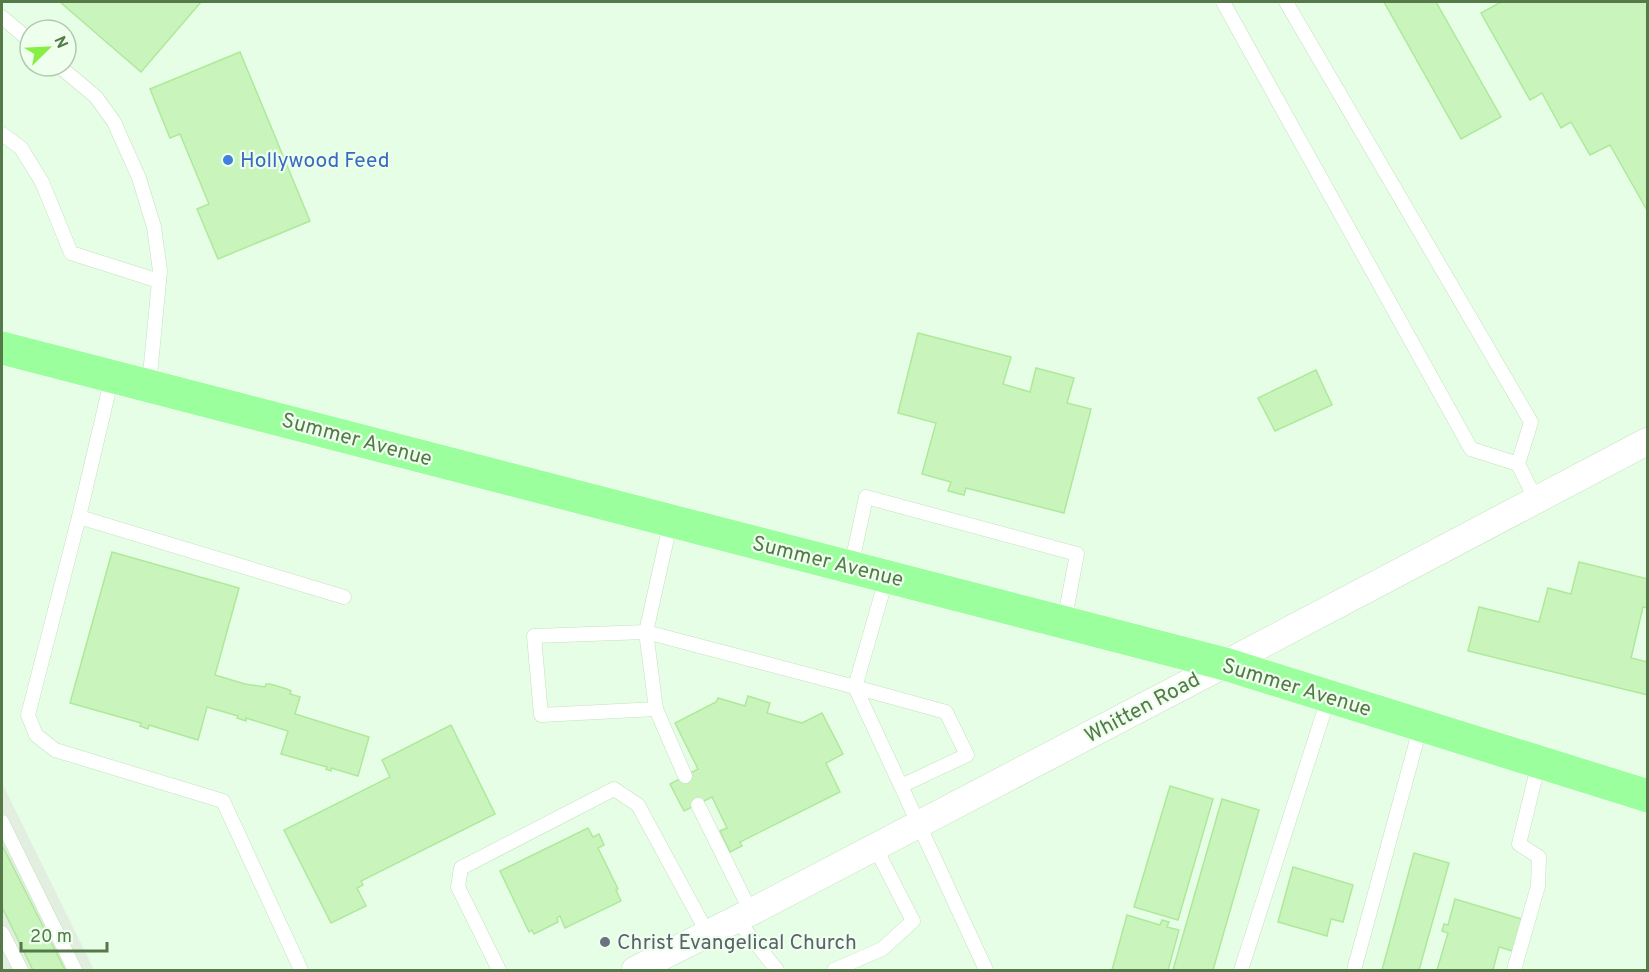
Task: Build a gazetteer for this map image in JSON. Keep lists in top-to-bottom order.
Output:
{
  "streets": {
    "main road": ["Summer Avenue"],
    "street": ["Whitten Road"]
  },
  "crossings": [
    ["Summer Avenue", "Whitten Road"]
  ],
  "places": ["Hollywood Feed", "Christ Evangelical Church"],
  "scale_bar": "20 m",
  "north": "top right"
}
